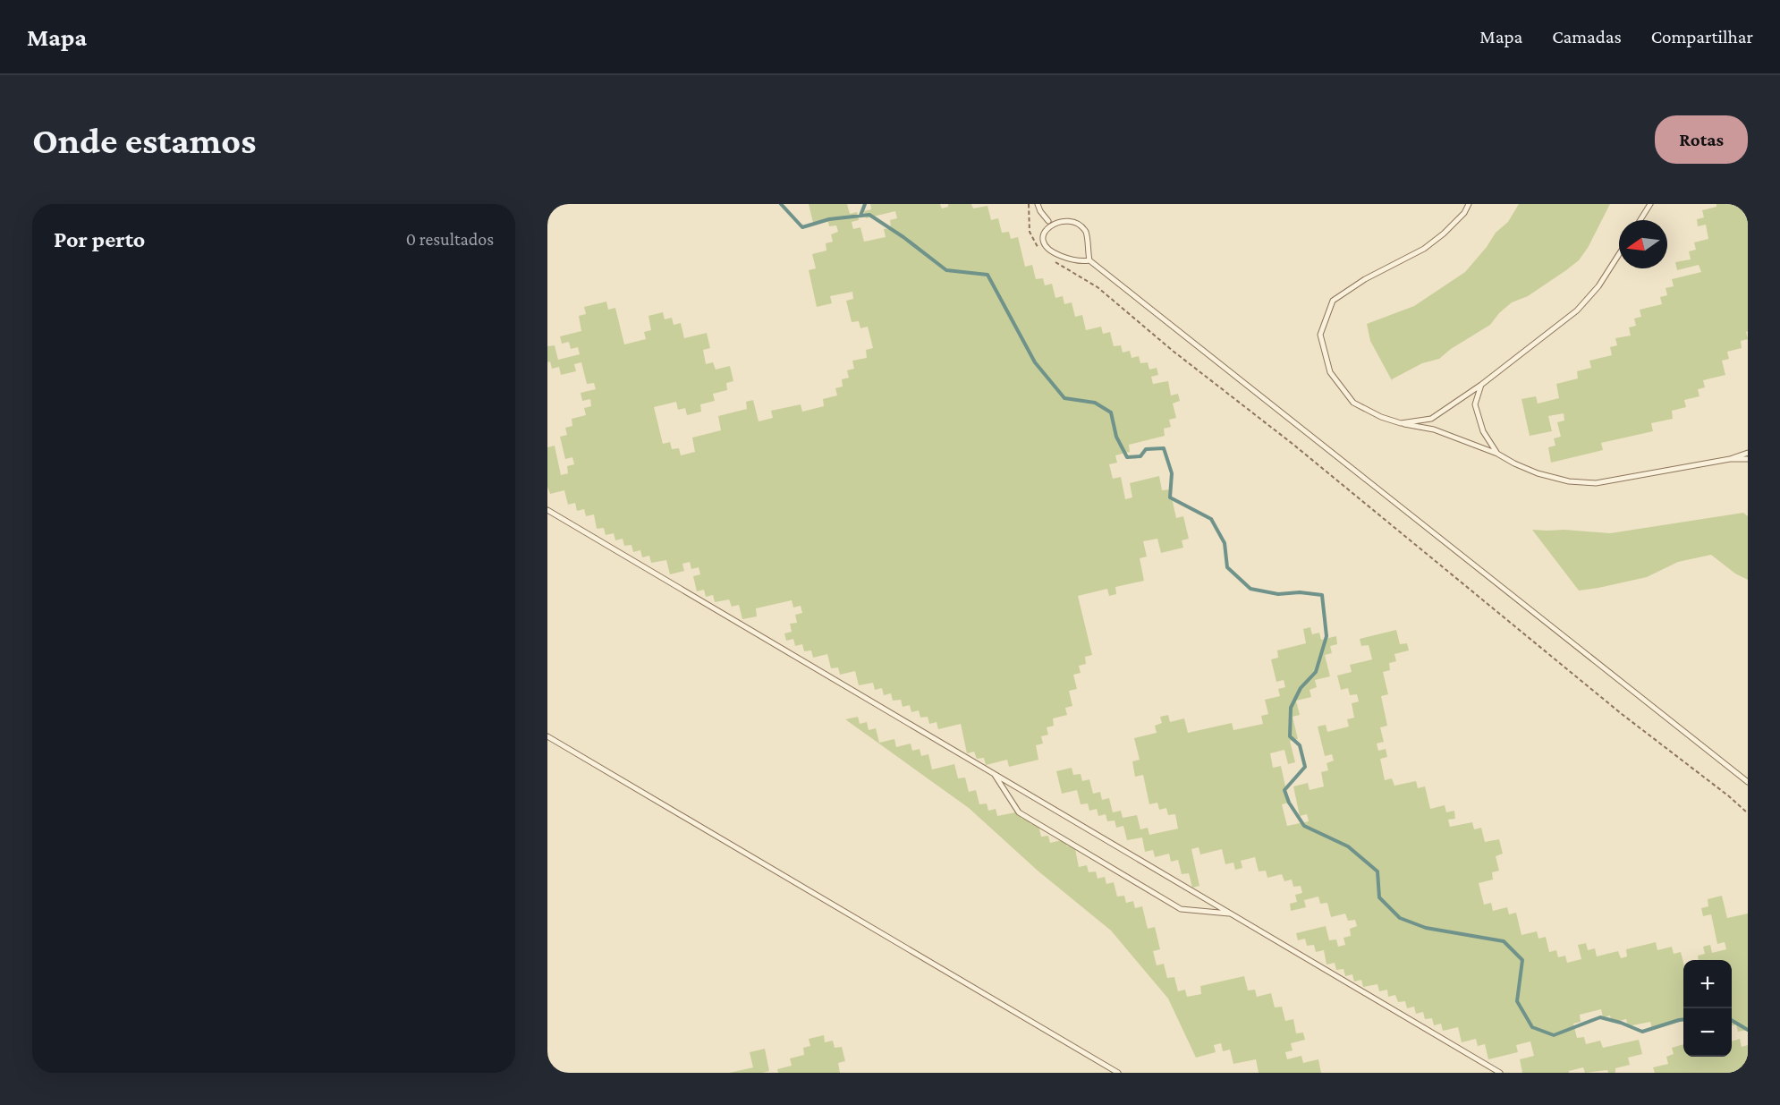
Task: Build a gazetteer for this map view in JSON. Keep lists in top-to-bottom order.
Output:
{
  "north": "left",
  "page": {
    "header": "Mapa",
    "nav": ["Mapa", "Camadas", "Compartilhar"],
    "buttons": "Rotas",
    "title": "Onde estamos",
    "heading": ["Por perto", "0 resultados"],
    "map_buttons": ["+", "−"]
  }
}
